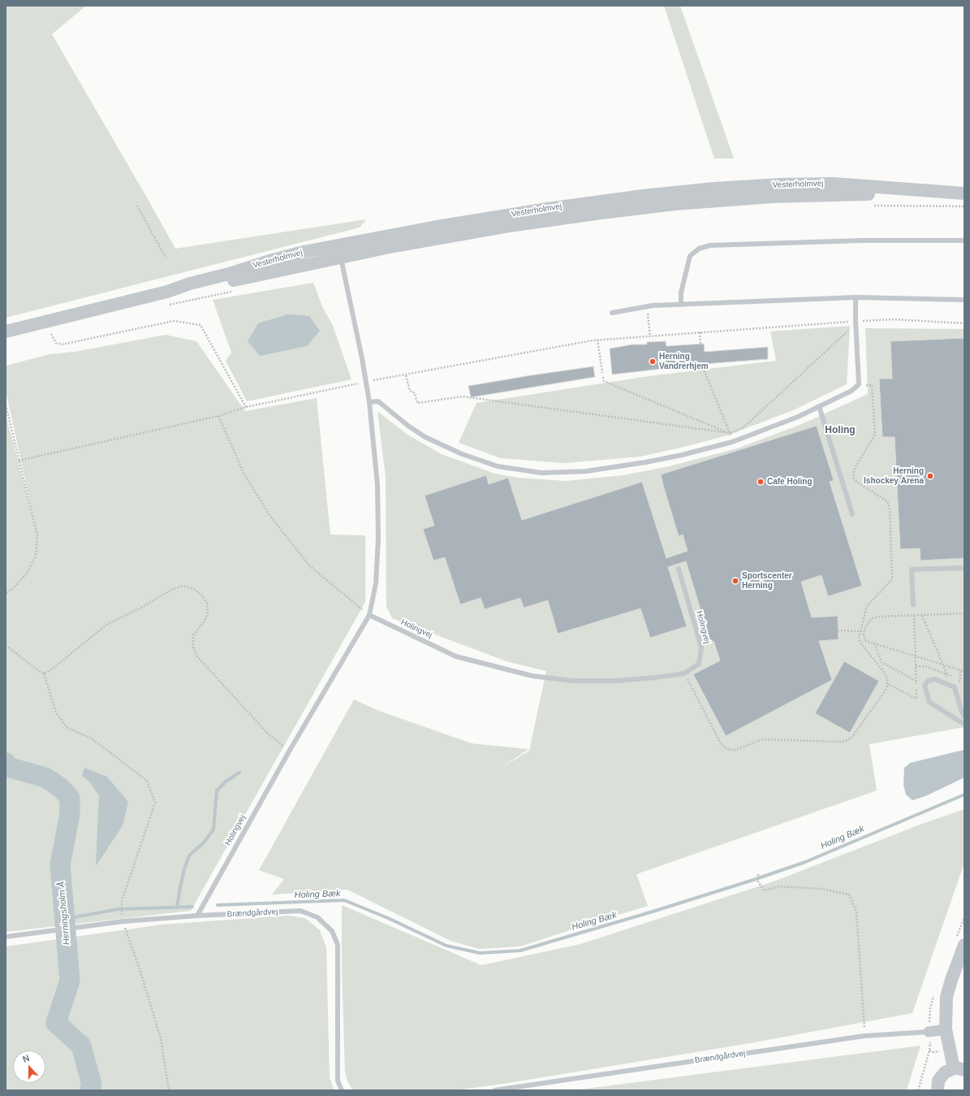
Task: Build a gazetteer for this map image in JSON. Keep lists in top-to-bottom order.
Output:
{
  "streets": {
    "street": ["Vesterholmvej", "Brændgårdvej"],
    "lane": ["Holingvej"]
  },
  "crossings": [
    ["Holingvej", "Brændgårdvej"]
  ],
  "districts": ["Holing"],
  "water": ["Holing Bæk", "Herningsholm Å"],
  "places": [
    "Herning Vandrerhjem",
    "Herning Ishockey Arena",
    "Cafe Holing",
    "Sportscenter Herning"
  ],
  "north": "top"
}
